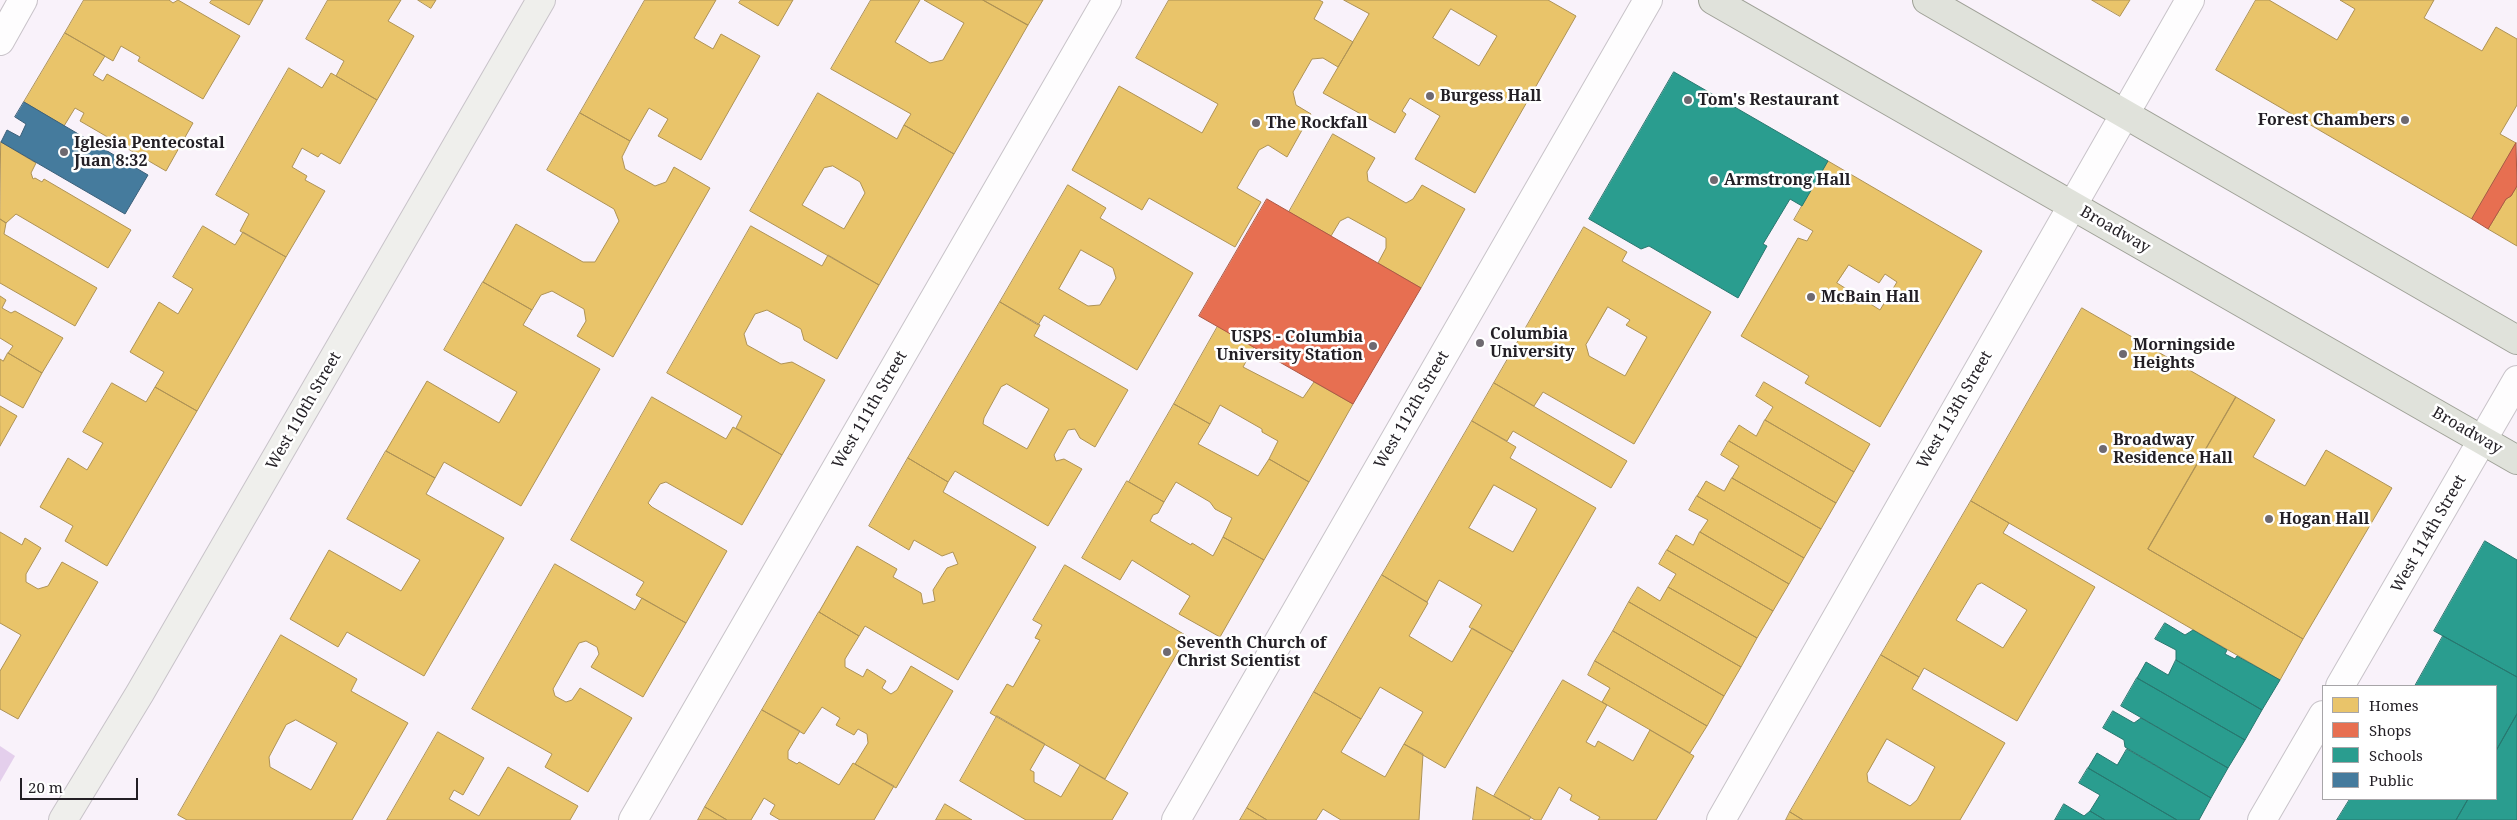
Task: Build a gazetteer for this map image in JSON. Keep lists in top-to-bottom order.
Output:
{
  "streets": {
    "main road": ["Broadway", "West 110th Street"],
    "street": [
      "West 111th Street",
      "West 112th Street",
      "West 113th Street",
      "West 114th Street"
    ]
  },
  "crossings": [
    ["Broadway", "West 113th Street"],
    ["Broadway", "West 114th Street"]
  ],
  "places": [
    "Burgess Hall",
    "Tom's Restaurant",
    "Forest Chambers",
    "The Rockfall",
    "Iglesia Pentecostal Juan 8:32",
    "Armstrong Hall",
    "McBain Hall",
    "Columbia University",
    "USPS - Columbia University Station",
    "Morningside Heights",
    "Broadway Residence Hall",
    "Hogan Hall",
    "Seventh Church of Christ Scientist"
  ],
  "legend": [
    "Homes",
    "Shops",
    "Schools",
    "Public"
  ],
  "scale_bar": "20 m"
}
